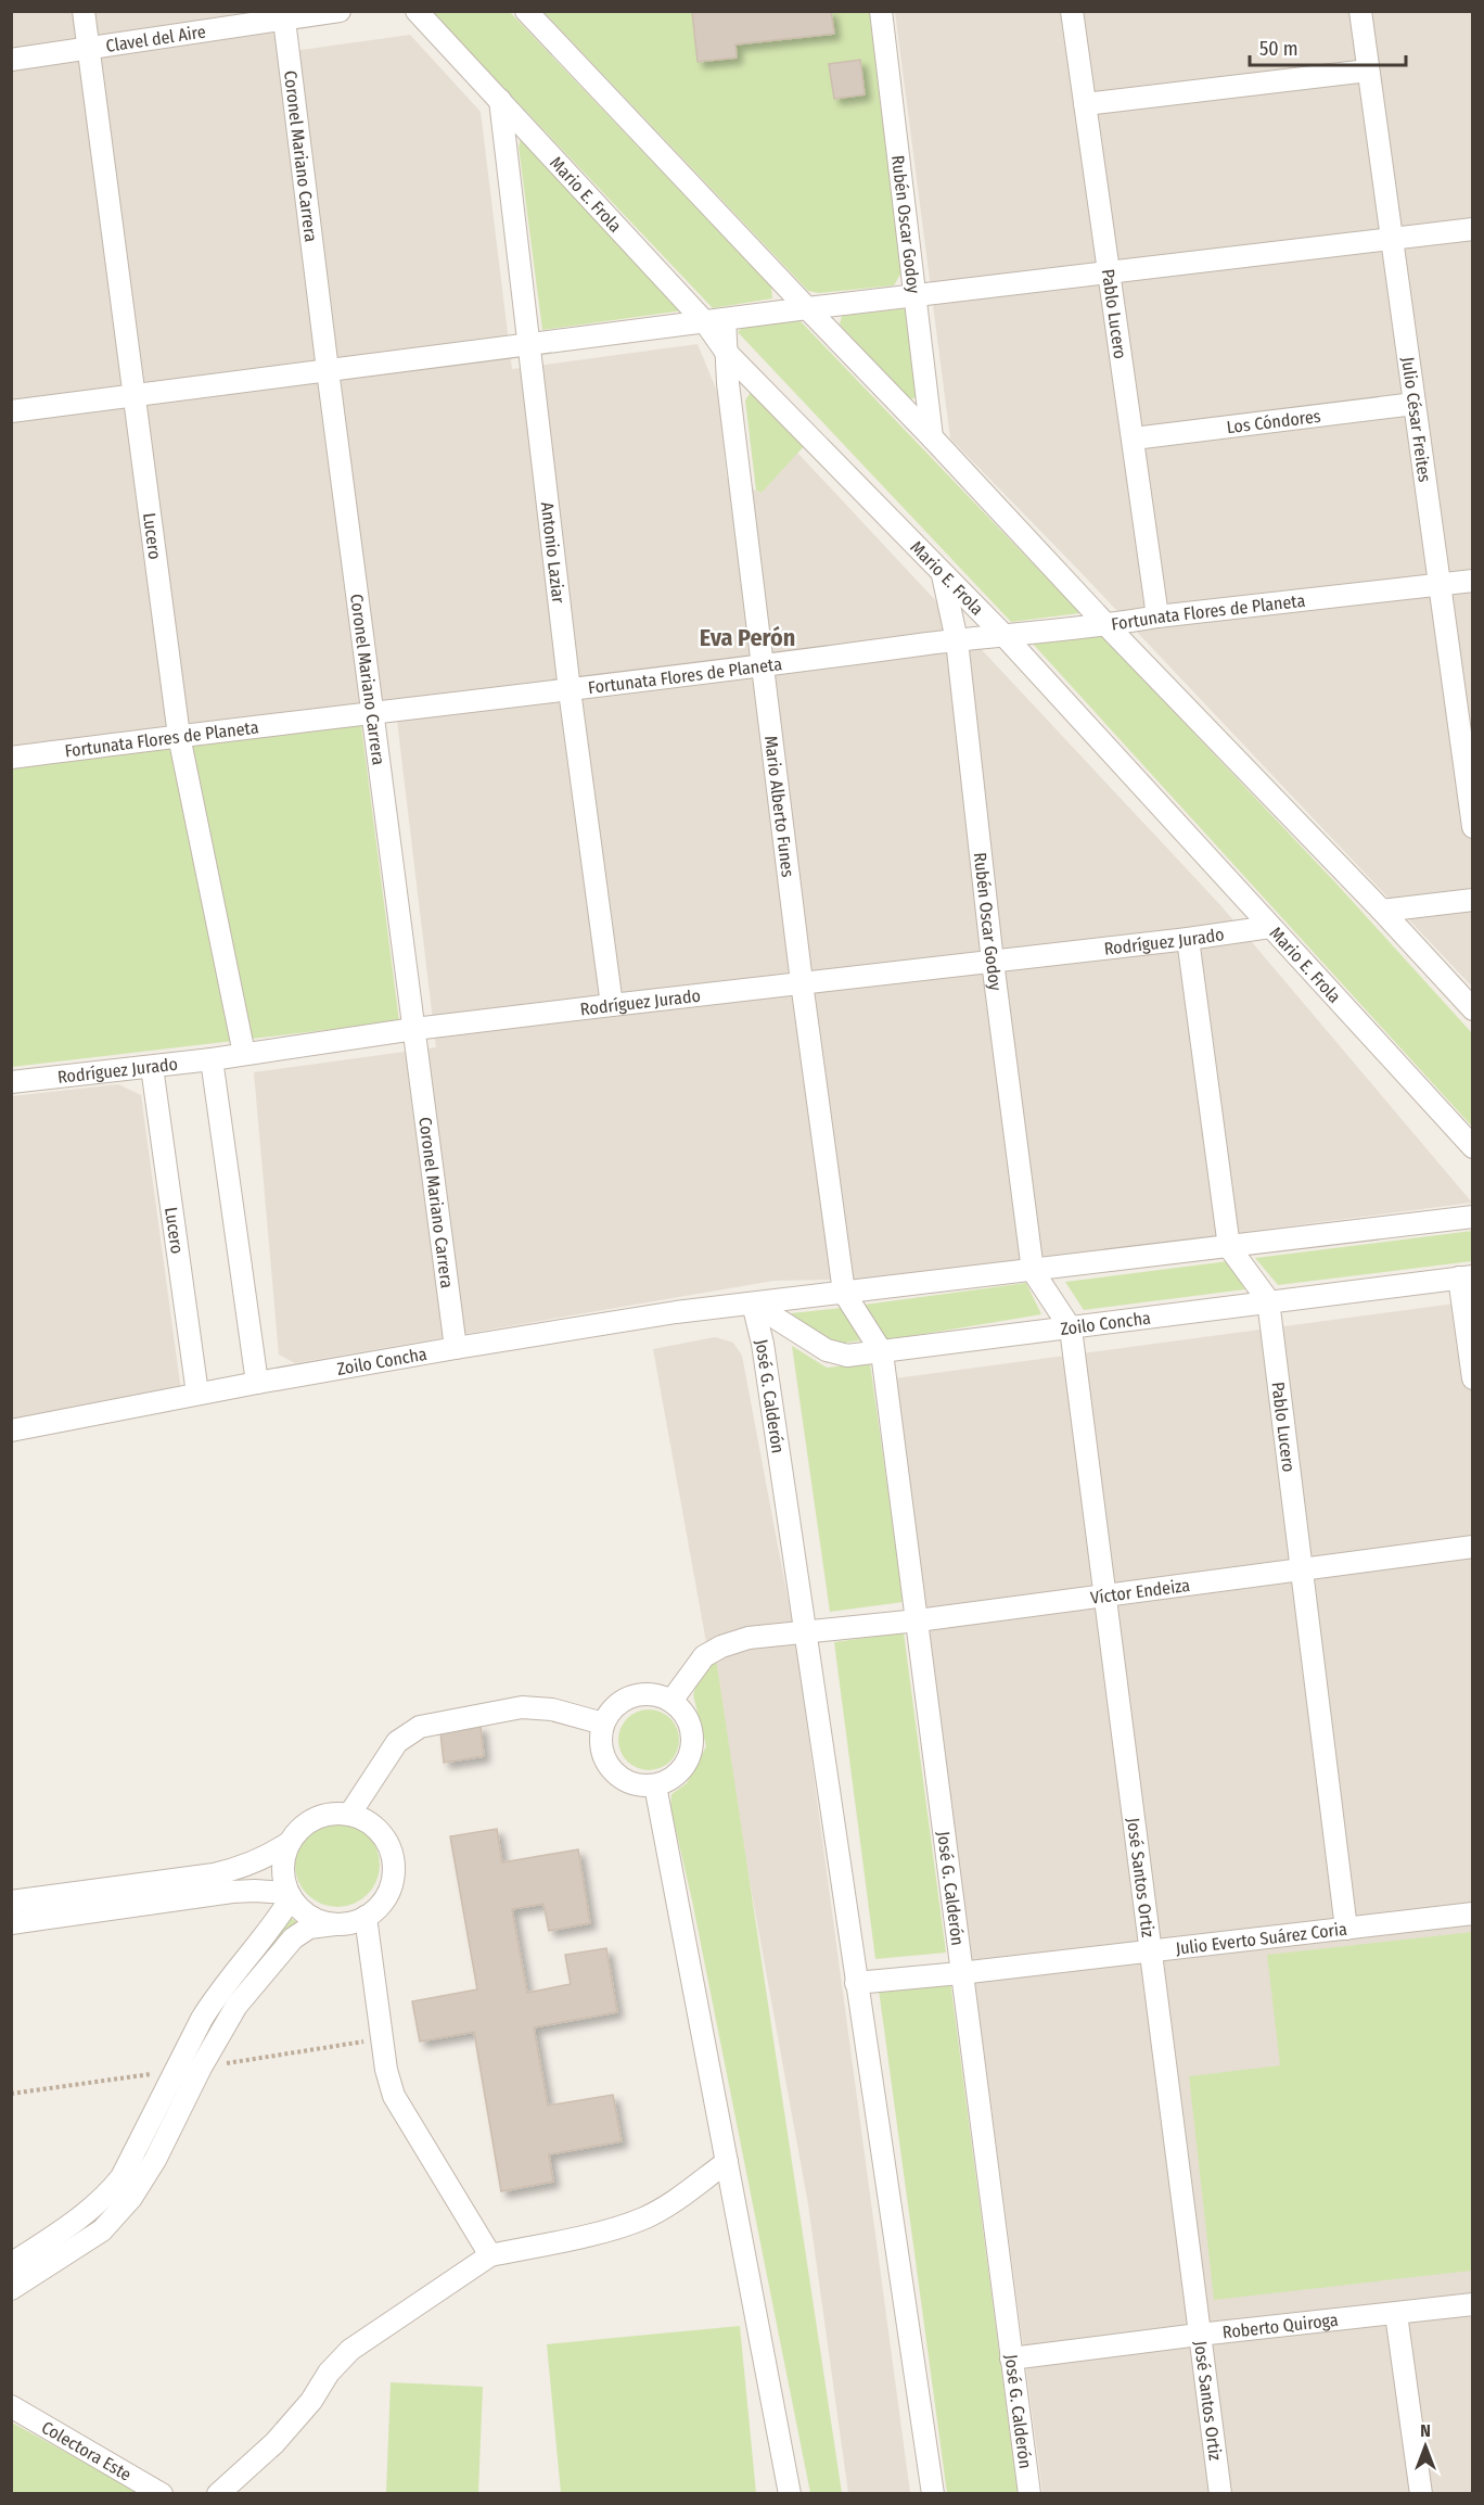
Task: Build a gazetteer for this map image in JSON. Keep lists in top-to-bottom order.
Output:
{
  "streets": {
    "street": [
      "Clavel del Aire",
      "Coronel Mariano Carrera",
      "Mario E. Frola",
      "Rubén Oscar Godoy",
      "Pablo Lucero",
      "Julio César Freites",
      "Los Cóndores",
      "Lucero",
      "Antonio Laziar",
      "Fortunata Flores de Planeta",
      "Mario Alberto Funes",
      "Rodríguez Jurado",
      "Zoilo Concha",
      "José G. Calderón",
      "Víctor Endeiza",
      "José Santos Ortiz",
      "Julio Everto Suárez Coria",
      "Roberto Quiroga",
      "Colectora Este"
    ]
  },
  "crossings": [
    ["Clavel del Aire", "Coronel Mariano Carrera"],
    ["Clavel del Aire", "Lucero"],
    ["Coronel Mariano Carrera", "Fortunata Flores de Planeta"],
    ["Coronel Mariano Carrera", "Rodríguez Jurado"],
    ["Coronel Mariano Carrera", "Zoilo Concha"],
    ["Mario E. Frola", "Rubén Oscar Godoy"],
    ["Mario E. Frola", "Antonio Laziar"],
    ["Mario E. Frola", "Fortunata Flores de Planeta"],
    ["Mario E. Frola", "Mario Alberto Funes"],
    ["Mario E. Frola", "Rodríguez Jurado"],
    ["Rubén Oscar Godoy", "Fortunata Flores de Planeta"],
    ["Rubén Oscar Godoy", "Rodríguez Jurado"],
    ["Rubén Oscar Godoy", "Zoilo Concha"],
    ["Rubén Oscar Godoy", "José Santos Ortiz"],
    ["Pablo Lucero", "Los Cóndores"],
    ["Pablo Lucero", "Fortunata Flores de Planeta"],
    ["Pablo Lucero", "Rodríguez Jurado"],
    ["Pablo Lucero", "Zoilo Concha"],
    ["Pablo Lucero", "Víctor Endeiza"],
    ["Pablo Lucero", "Julio Everto Suárez Coria"],
    ["Julio César Freites", "Los Cóndores"],
    ["Julio César Freites", "Fortunata Flores de Planeta"],
    ["Lucero", "Fortunata Flores de Planeta"],
    ["Lucero", "Rodríguez Jurado"],
    ["Lucero", "Zoilo Concha"],
    ["Antonio Laziar", "Fortunata Flores de Planeta"],
    ["Antonio Laziar", "Rodríguez Jurado"],
    ["Fortunata Flores de Planeta", "Mario Alberto Funes"],
    ["Mario Alberto Funes", "Rodríguez Jurado"],
    ["Mario Alberto Funes", "Zoilo Concha"],
    ["Mario Alberto Funes", "José G. Calderón"],
    ["Zoilo Concha", "José G. Calderón"],
    ["Zoilo Concha", "José Santos Ortiz"],
    ["José G. Calderón", "Víctor Endeiza"],
    ["José G. Calderón", "Julio Everto Suárez Coria"],
    ["José G. Calderón", "Roberto Quiroga"],
    ["Víctor Endeiza", "José Santos Ortiz"],
    ["José Santos Ortiz", "Julio Everto Suárez Coria"],
    ["José Santos Ortiz", "Roberto Quiroga"]
  ],
  "districts": ["Eva Perón"],
  "scale_bar": "50 m",
  "north": "top"
}
